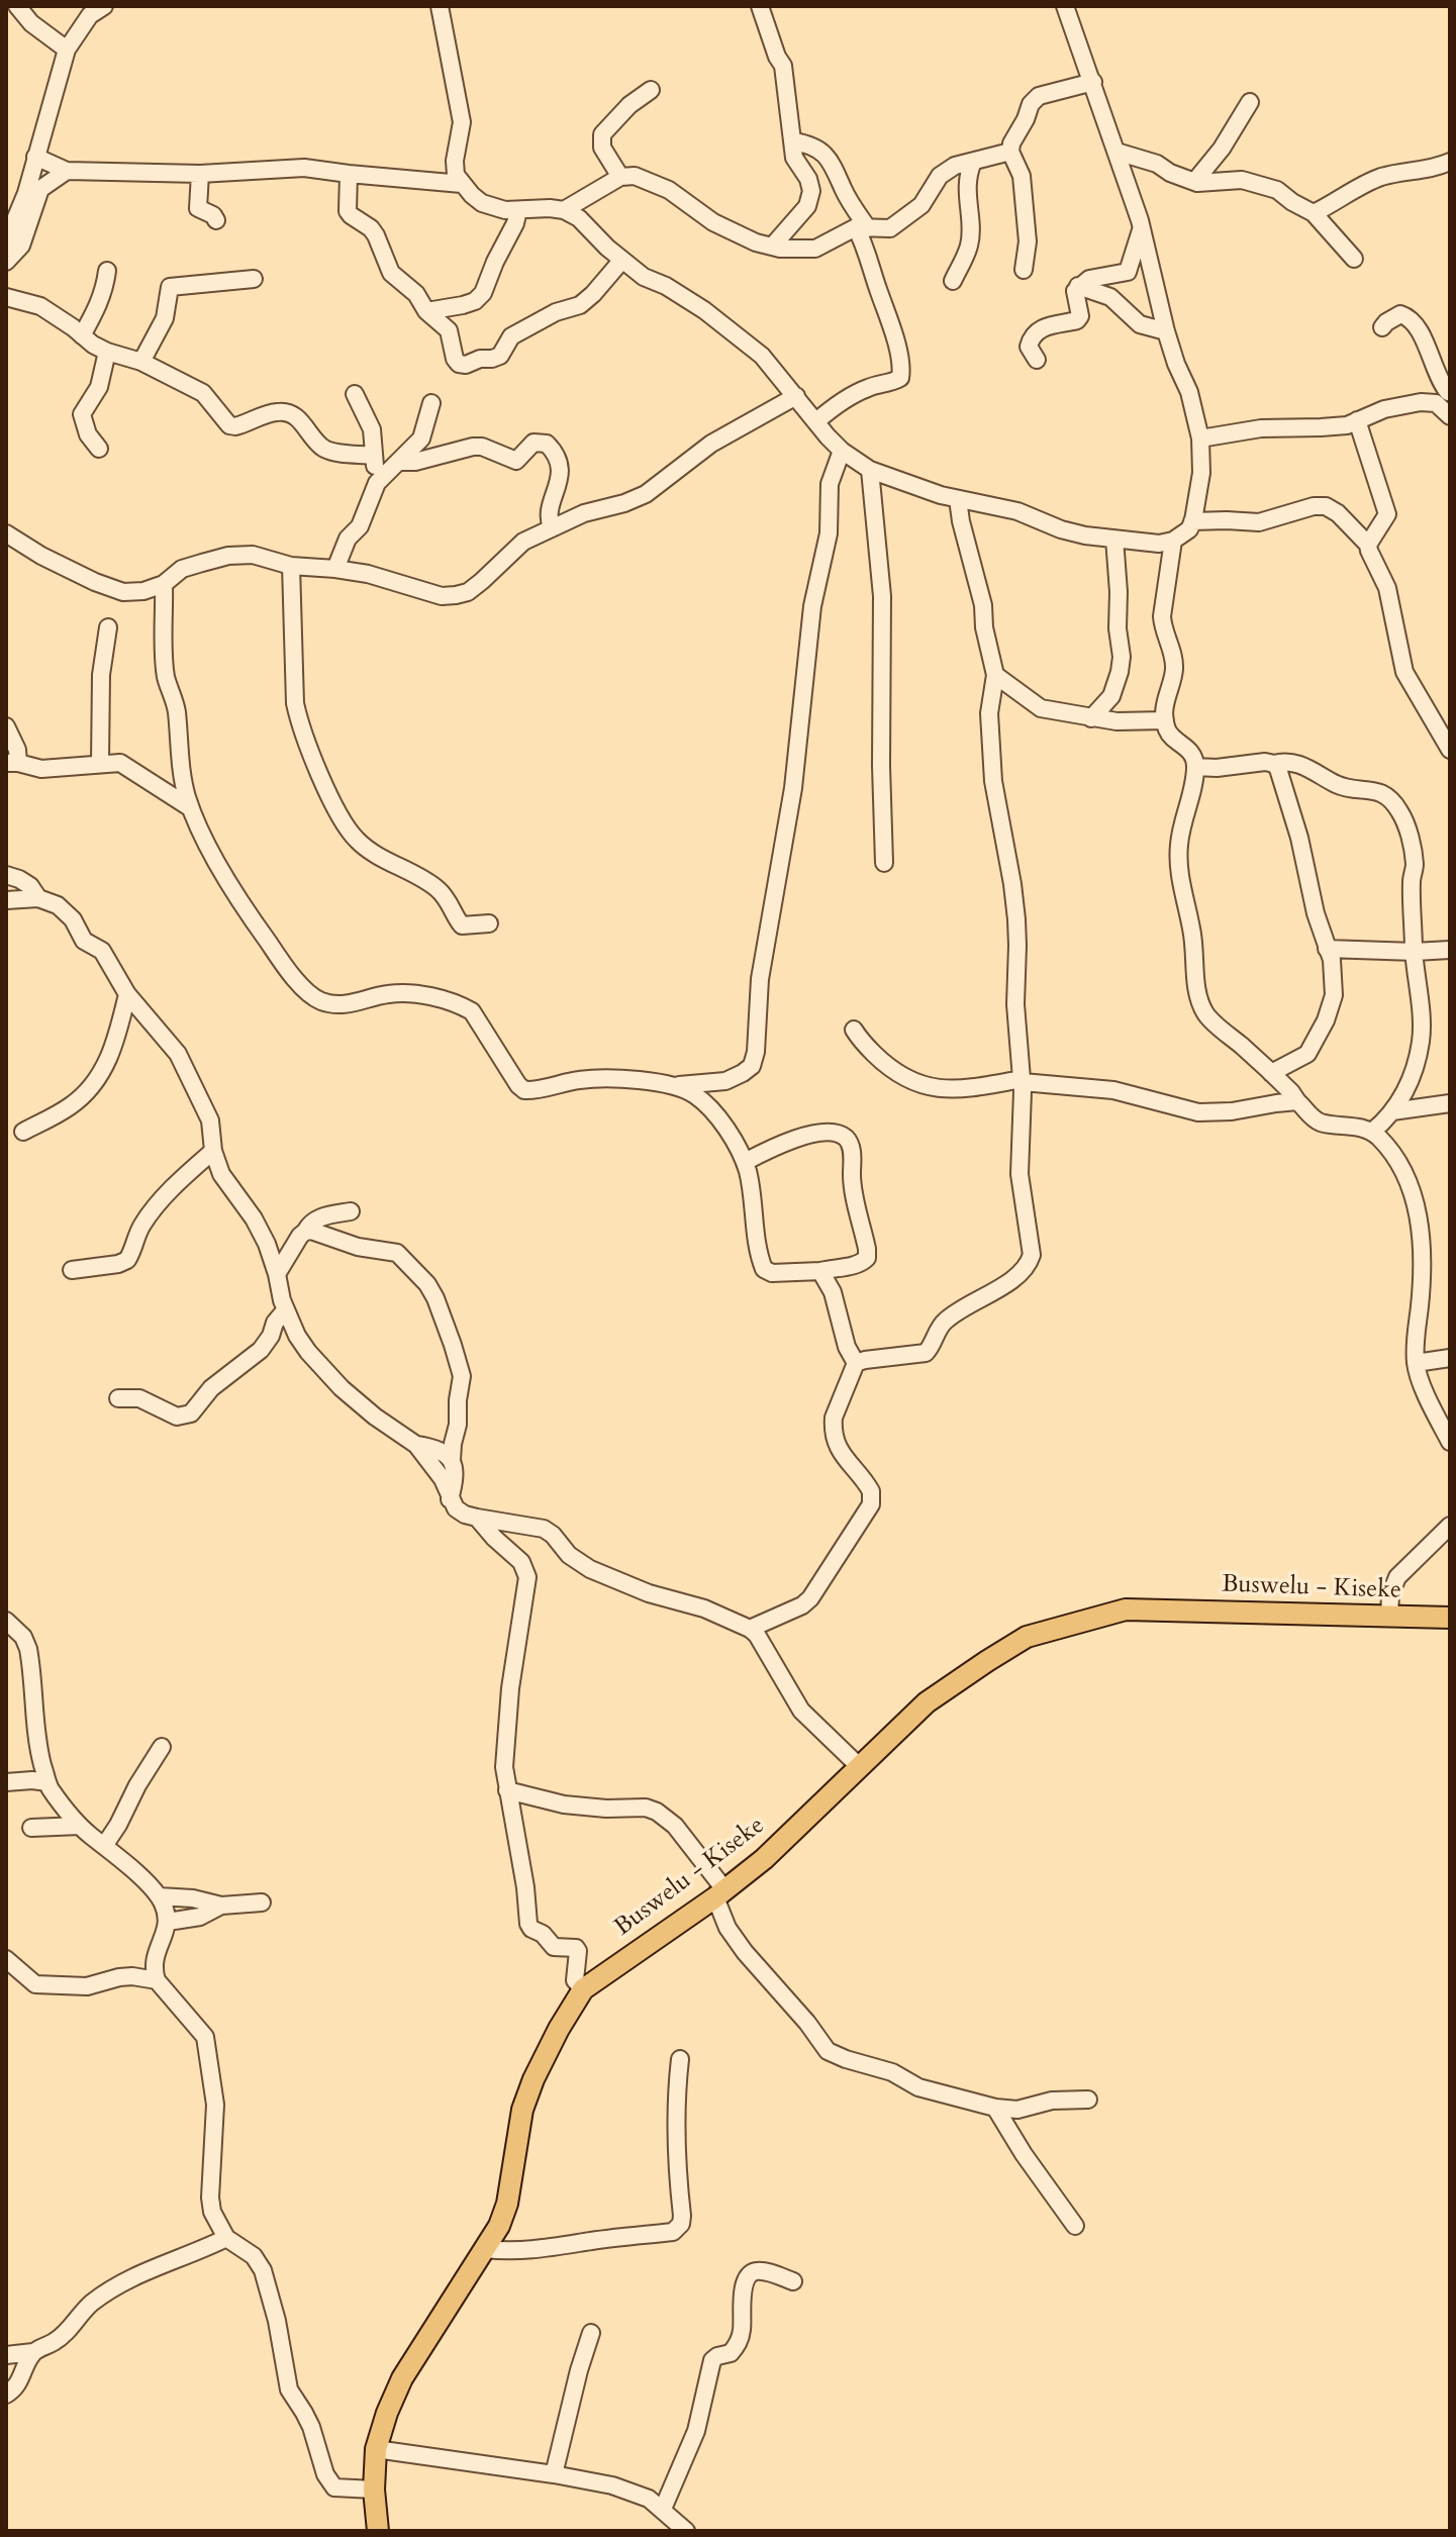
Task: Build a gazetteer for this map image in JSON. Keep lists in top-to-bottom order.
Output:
{
  "streets": {
    "main road": ["Buswelu - Kiseke"]
  }
}
